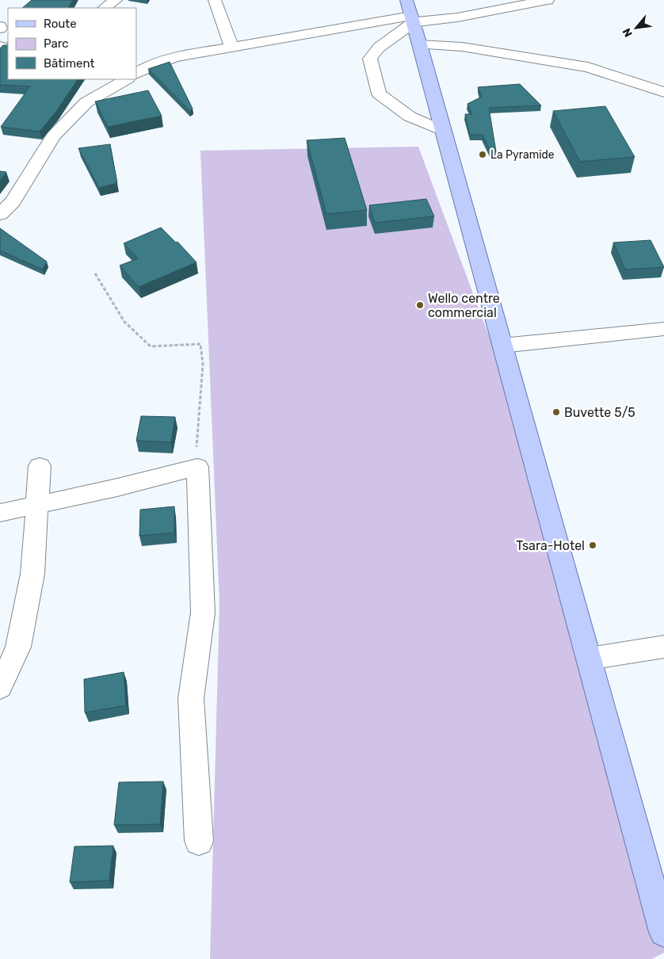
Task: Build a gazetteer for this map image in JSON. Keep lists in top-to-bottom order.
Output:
{
  "places": [
    "La Pyramide",
    "Wello centre commercial",
    "Buvette 5/5",
    "Tsara-Hotel"
  ],
  "legend": ["Route", "Parc", "Bâtiment"],
  "north": "bottom left"
}
